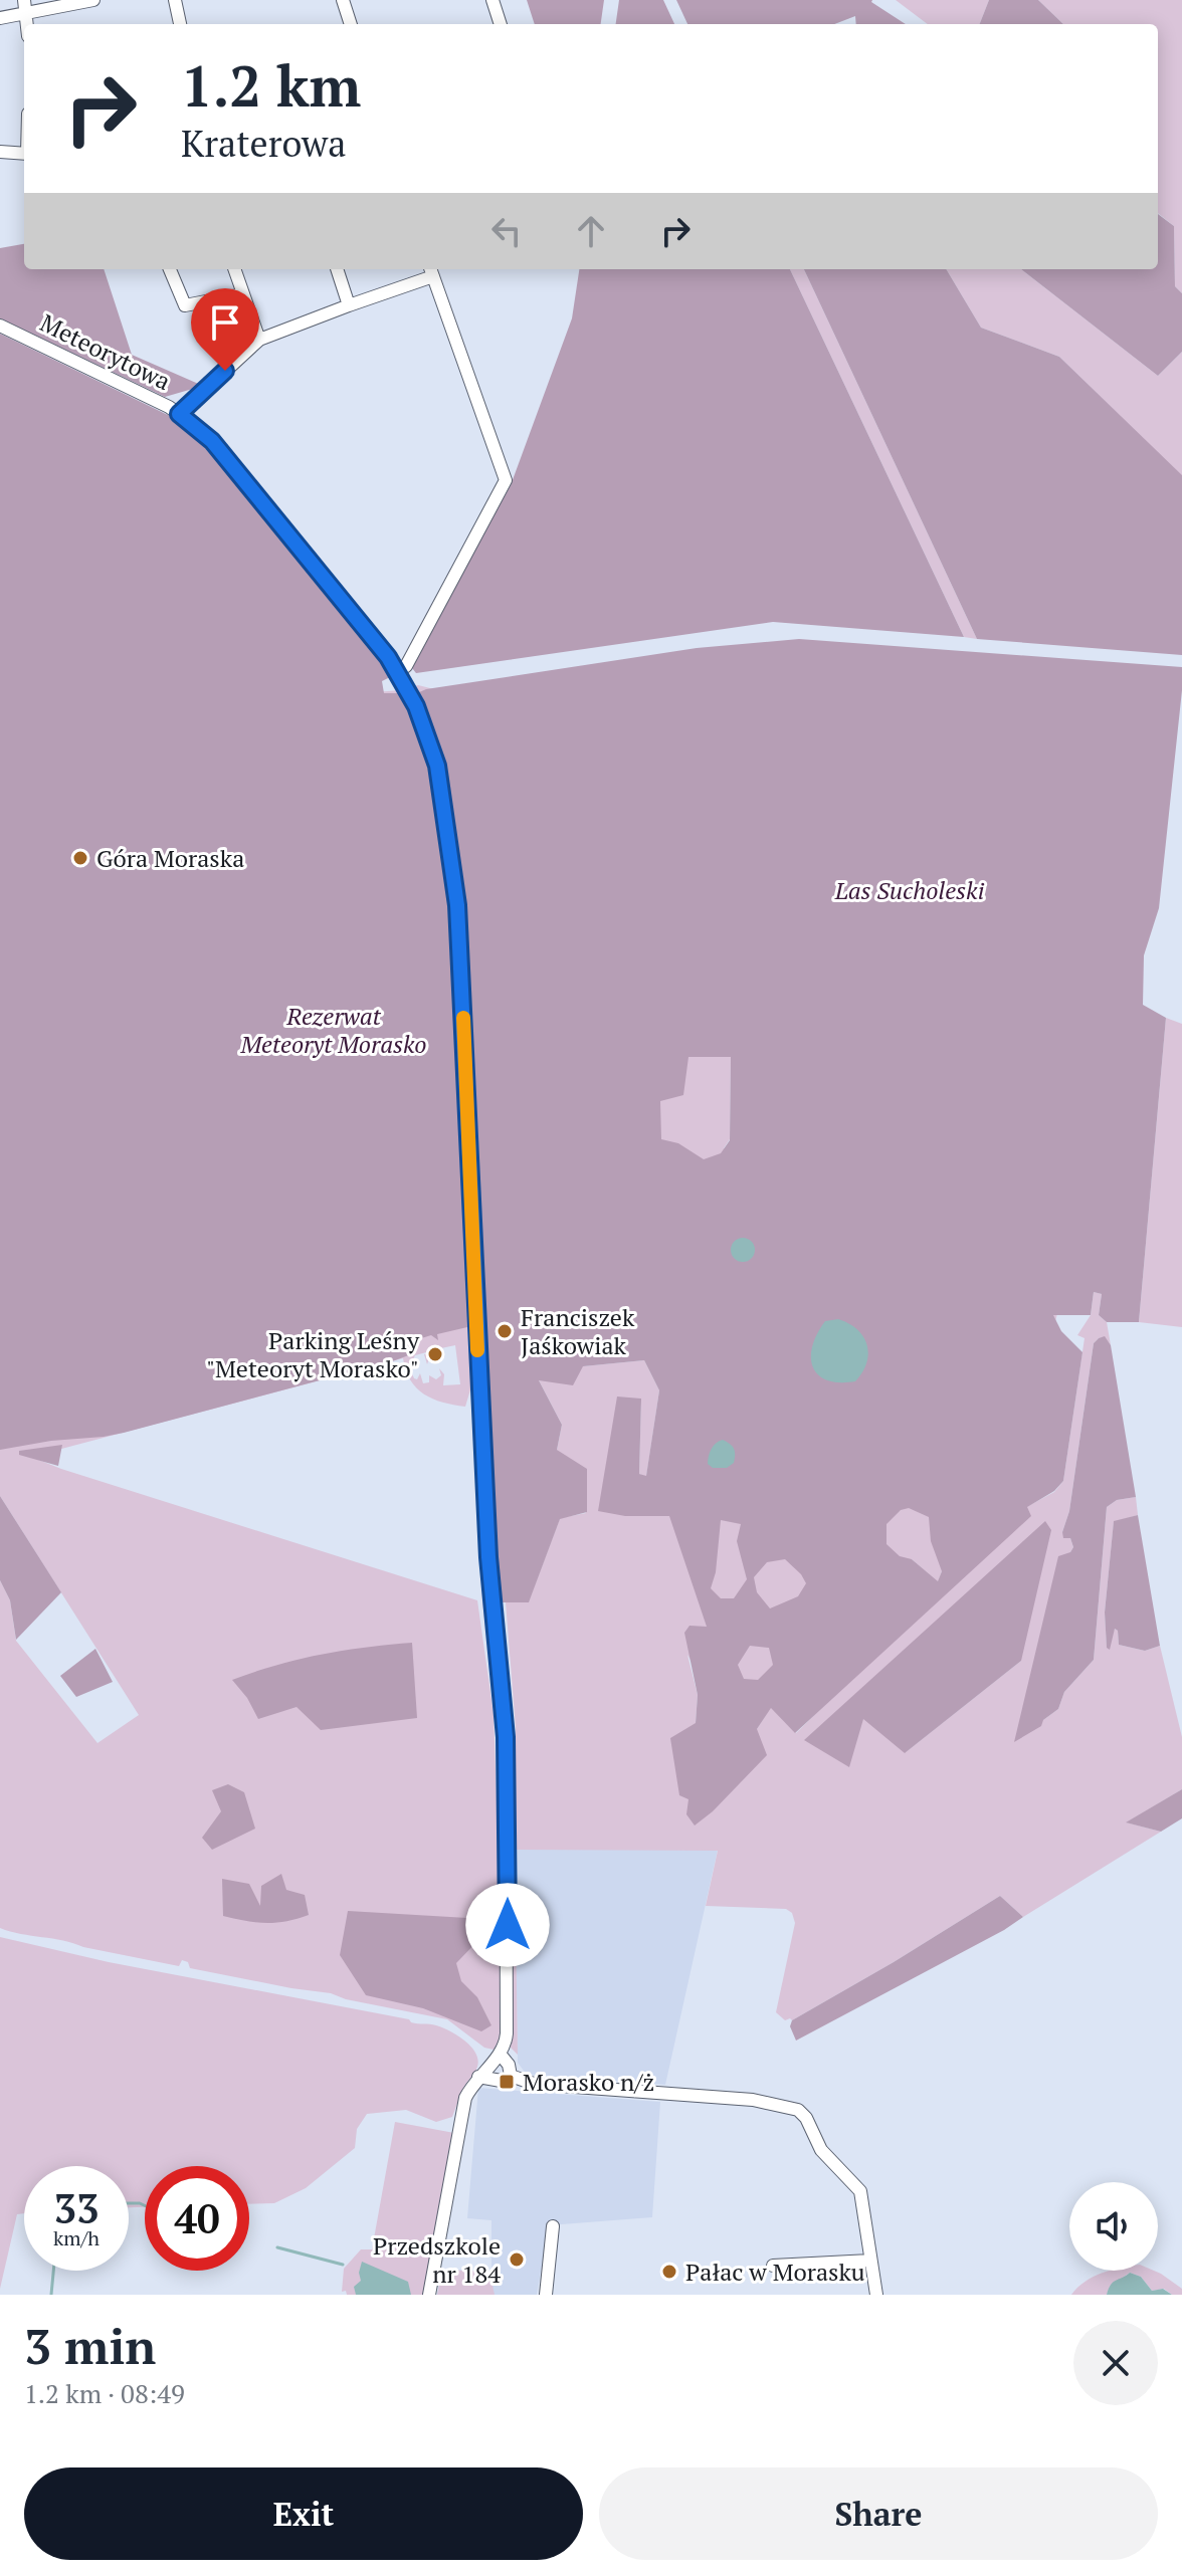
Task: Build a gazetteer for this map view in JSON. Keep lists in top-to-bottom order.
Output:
{
  "streets": {
    "street": ["Meteorytowa"]
  },
  "parks": ["Las Sucholeski", "Rezerwat Meteoryt Morasko"],
  "places": {
    "other": [
      "Góra Moraska",
      "Franciszek Jaśkowiak",
      "Parking Leśny \"Meteoryt Morasko\"",
      "Przedszkole nr 184",
      "Pałac w Morasku"
    ],
    "transit": ["Morasko n/ż"]
  },
  "page": {
    "turn": ["1.2 km", "Kraterowa"],
    "speed": "33 km/h",
    "limit": "40",
    "heading": ["3 min", "1.2 km · 08:49"],
    "buttons": ["Exit", "Share"]
  }
}
